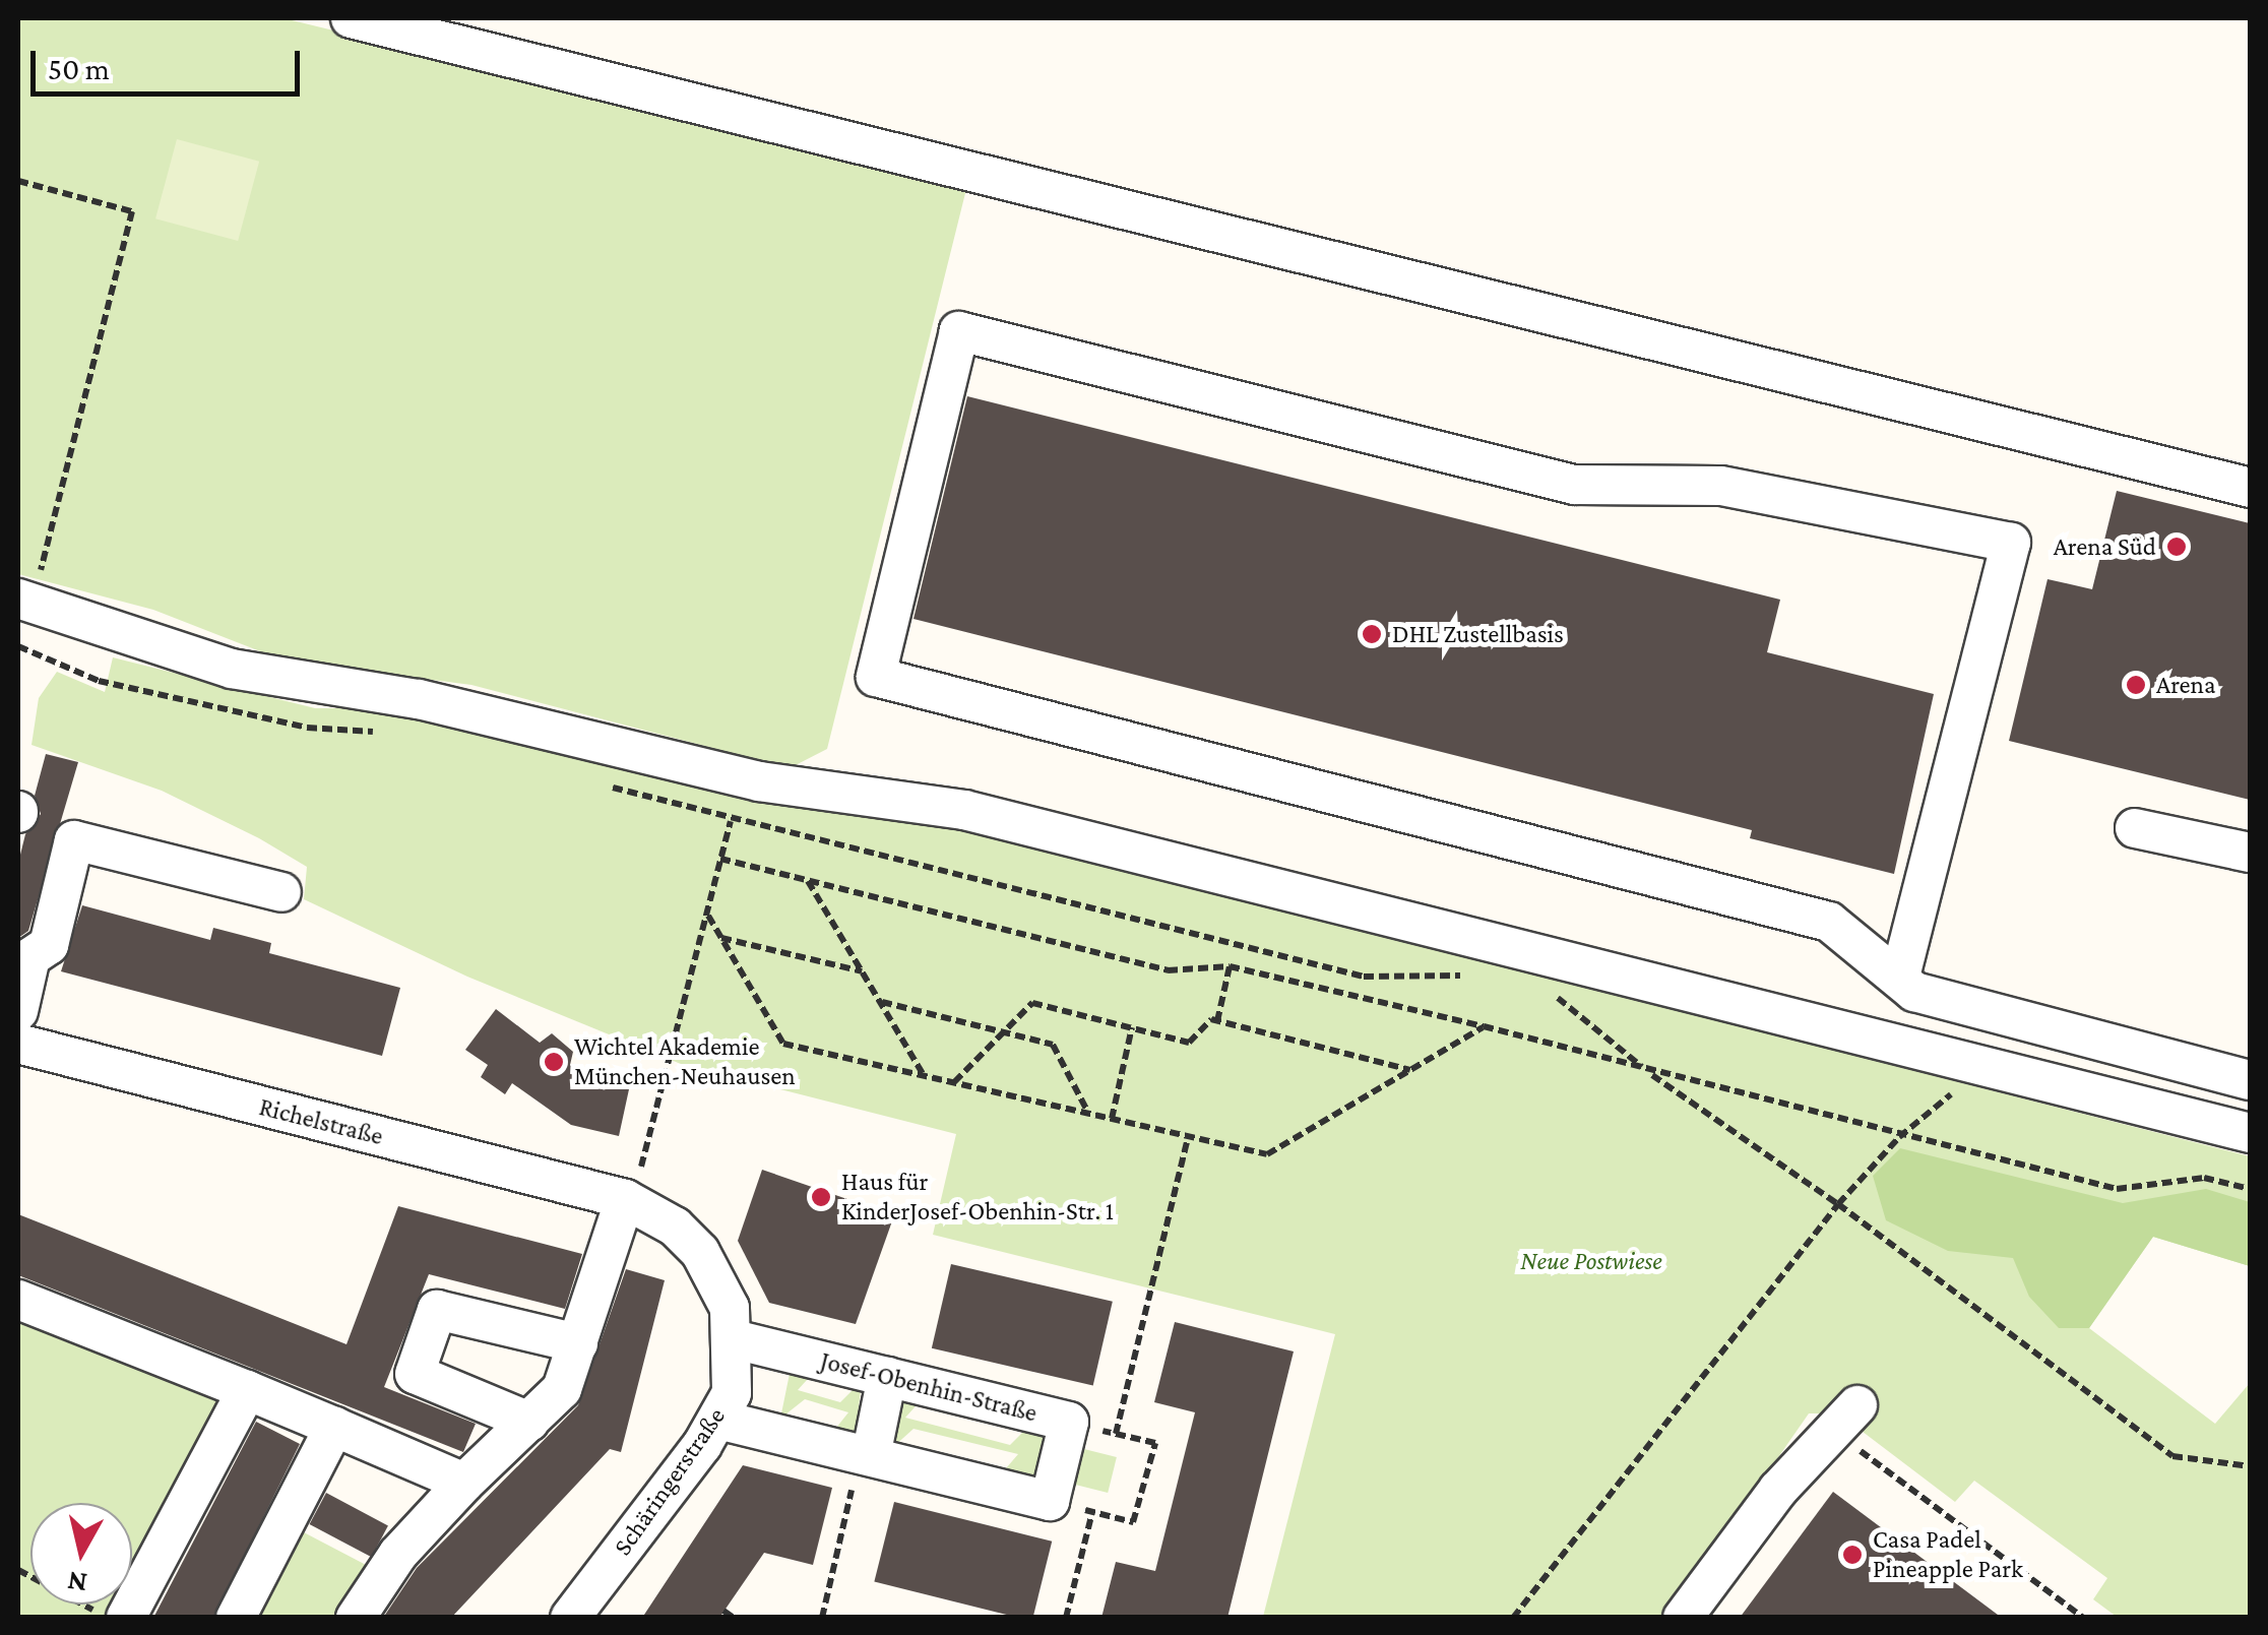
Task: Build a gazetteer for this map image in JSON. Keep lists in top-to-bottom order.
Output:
{
  "streets": {
    "street": ["Richelstraße", "Josef-Obenhin-Straße", "Schäringerstraße"]
  },
  "crossings": [
    ["Richelstraße", "Schäringerstraße"],
    ["Josef-Obenhin-Straße", "Schäringerstraße"]
  ],
  "parks": ["Neue Postwiese"],
  "places": [
    "Arena Süd",
    "DHL Zustellbasis",
    "Arena",
    "Wichtel Akademie München-Neuhausen",
    "Haus für KinderJosef-Obenhin-Str. 1",
    "Casa Padel Pineapple Park"
  ],
  "scale_bar": "50 m",
  "north": "bottom"
}
